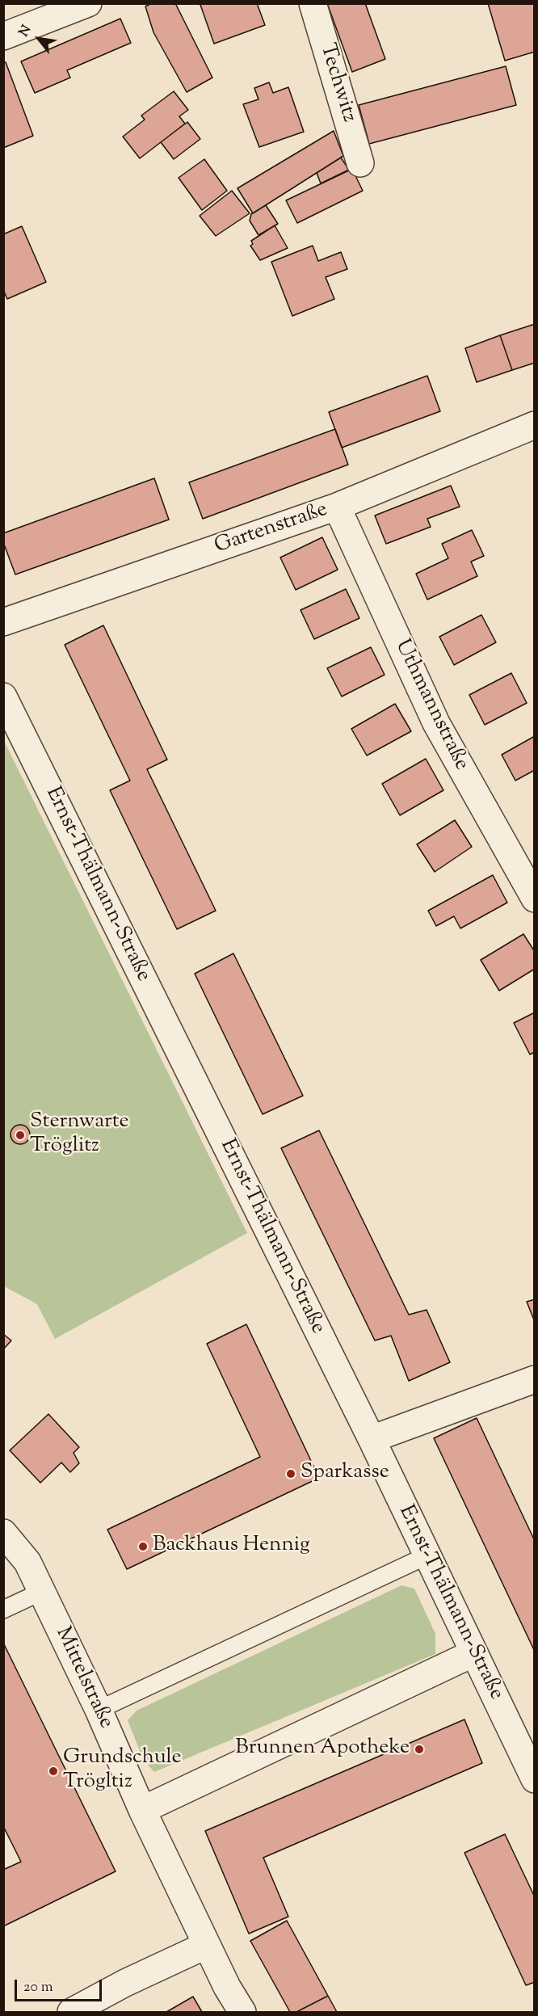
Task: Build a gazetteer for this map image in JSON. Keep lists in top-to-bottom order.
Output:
{
  "streets": {
    "street": [
      "Techwitz",
      "Gartenstraße",
      "Uthmannstraße",
      "Ernst-Thälmann-Straße",
      "Mittelstraße"
    ]
  },
  "crossings": [
    ["Gartenstraße", "Uthmannstraße"]
  ],
  "places": [
    "Sternwarte Tröglitz",
    "Sparkasse",
    "Backhaus Hennig",
    "Brunnen Apotheke",
    "Grundschule Trögltiz"
  ],
  "scale_bar": "20 m",
  "north": "top left"
}
